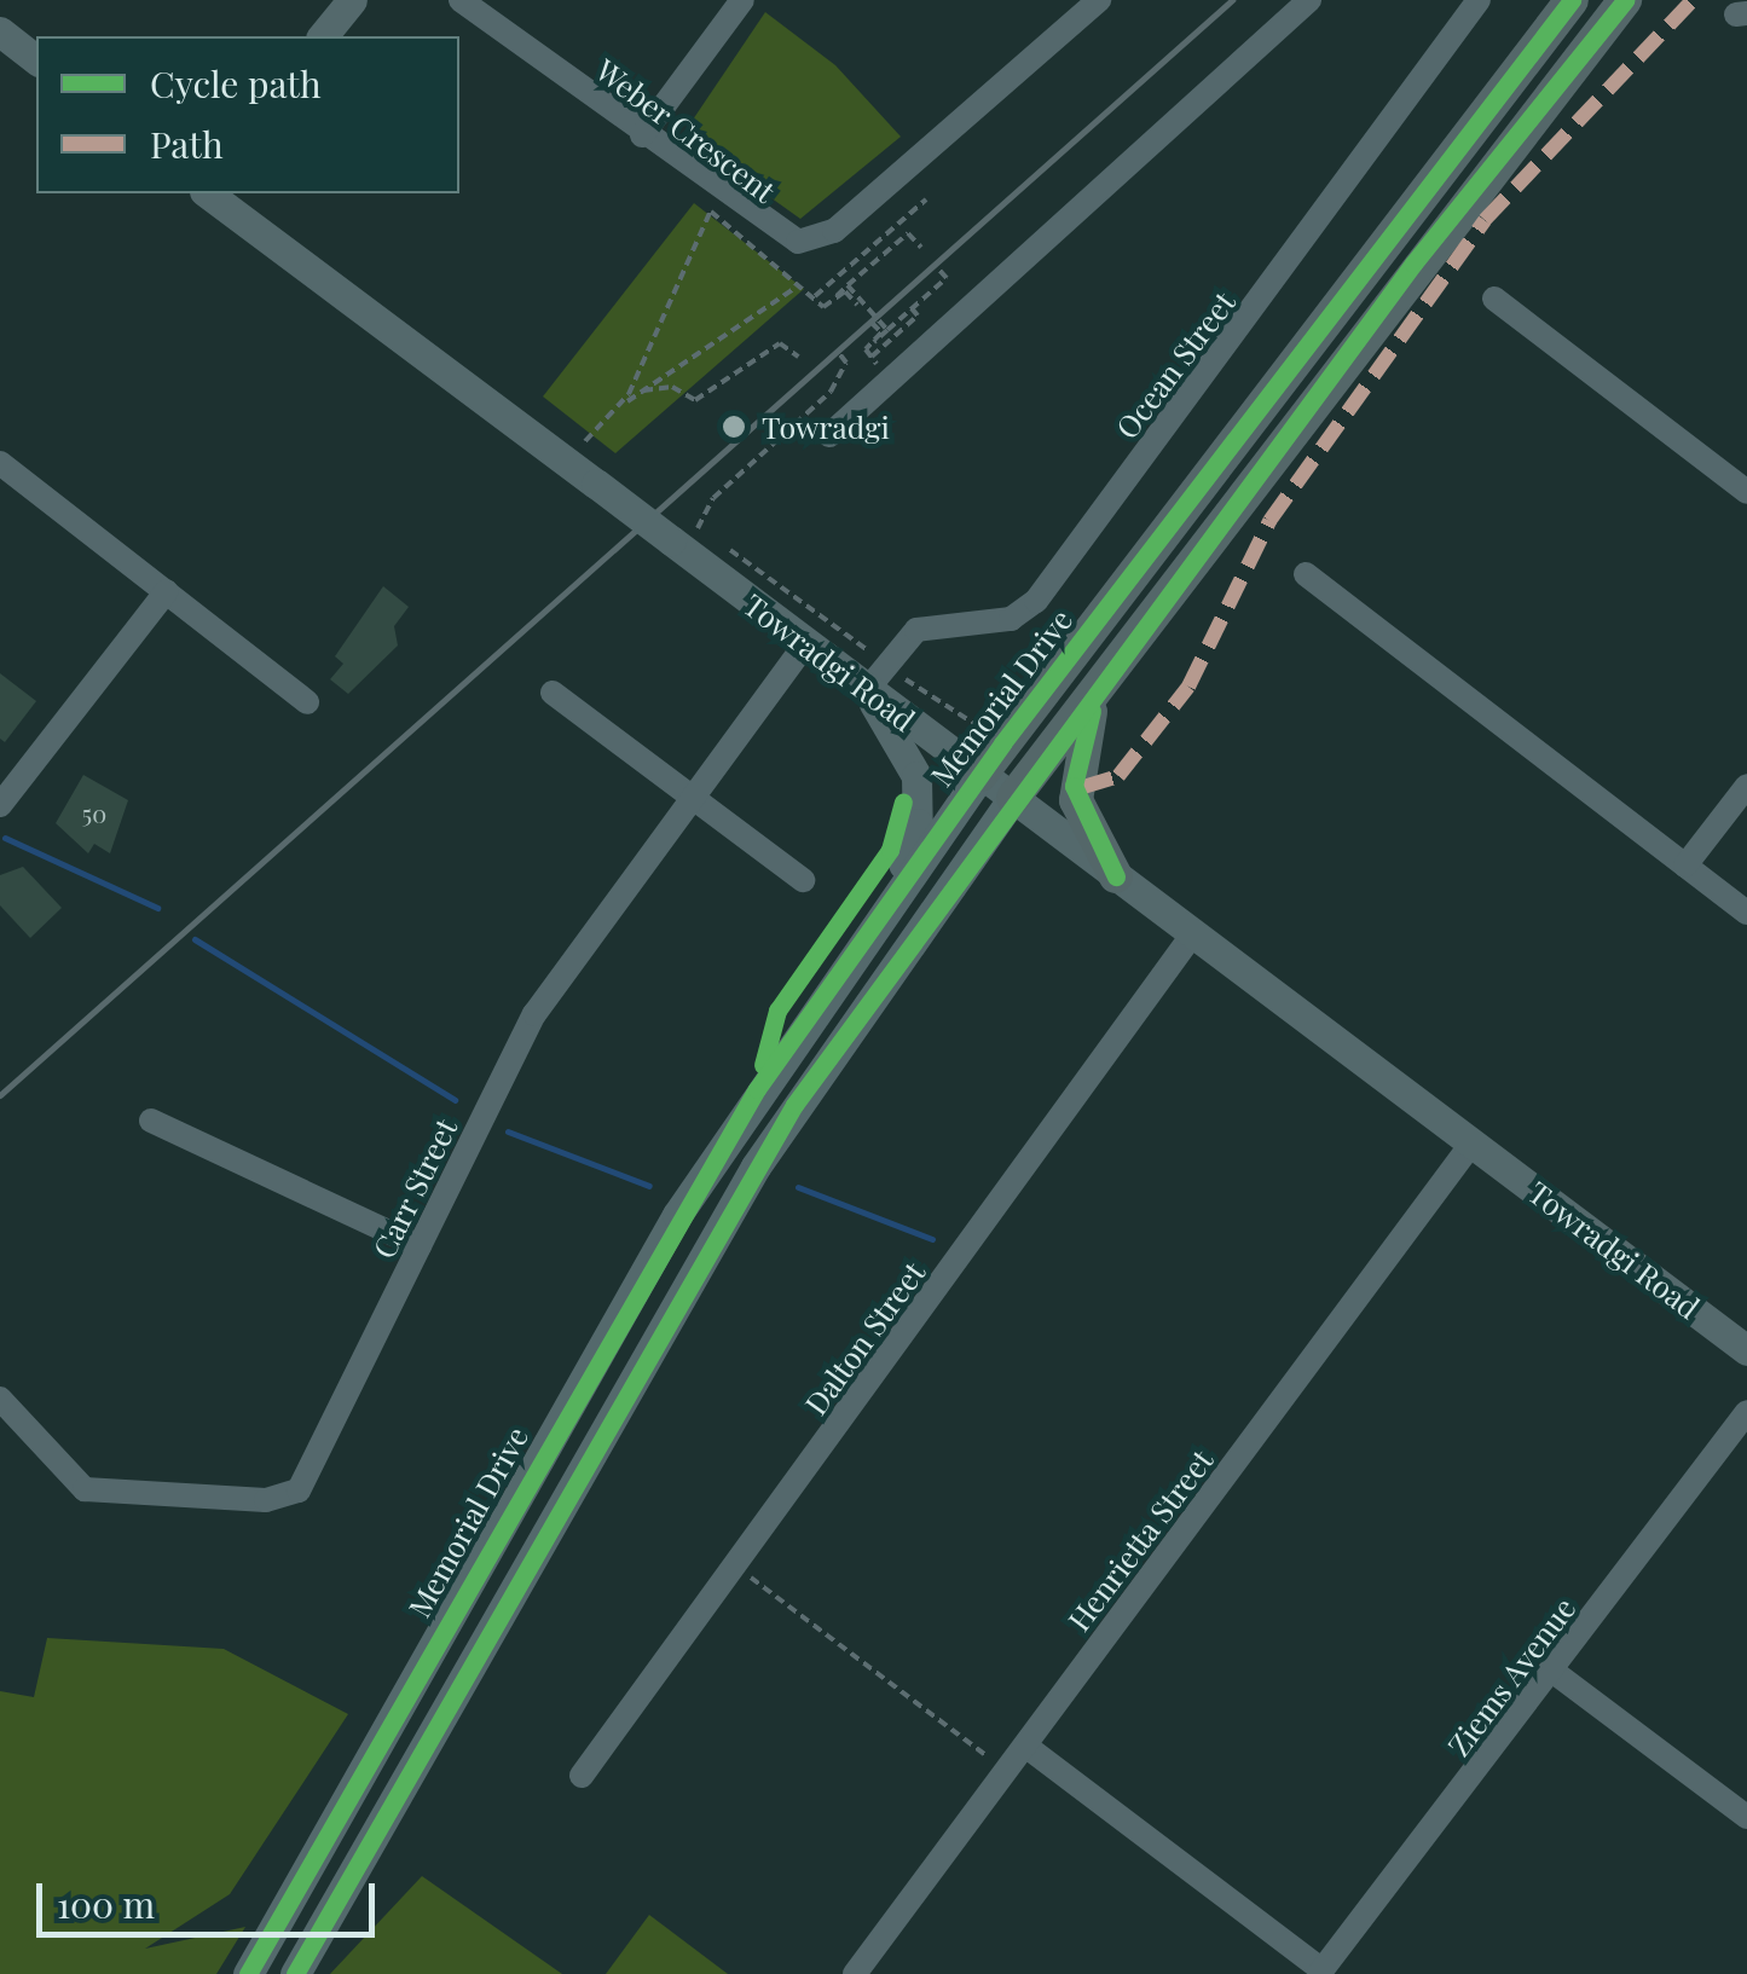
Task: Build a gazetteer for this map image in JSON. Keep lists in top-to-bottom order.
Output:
{
  "streets": {
    "highway": ["Memorial Drive"],
    "main road": ["Towradgi Road"],
    "street": [
      "Weber Crescent",
      "Ocean Street",
      "Carr Street",
      "Dalton Street",
      "Henrietta Street",
      "Ziems Avenue"
    ]
  },
  "crossings": [
    ["Ocean Street", "Towradgi Road"],
    ["Towradgi Road", "Memorial Drive"],
    ["Towradgi Road", "Carr Street"],
    ["Towradgi Road", "Dalton Street"],
    ["Towradgi Road", "Henrietta Street"]
  ],
  "places": ["Towradgi"],
  "house_numbers": ["50"],
  "legend": ["Cycle path", "Path"],
  "scale_bar": "100 m"
}
